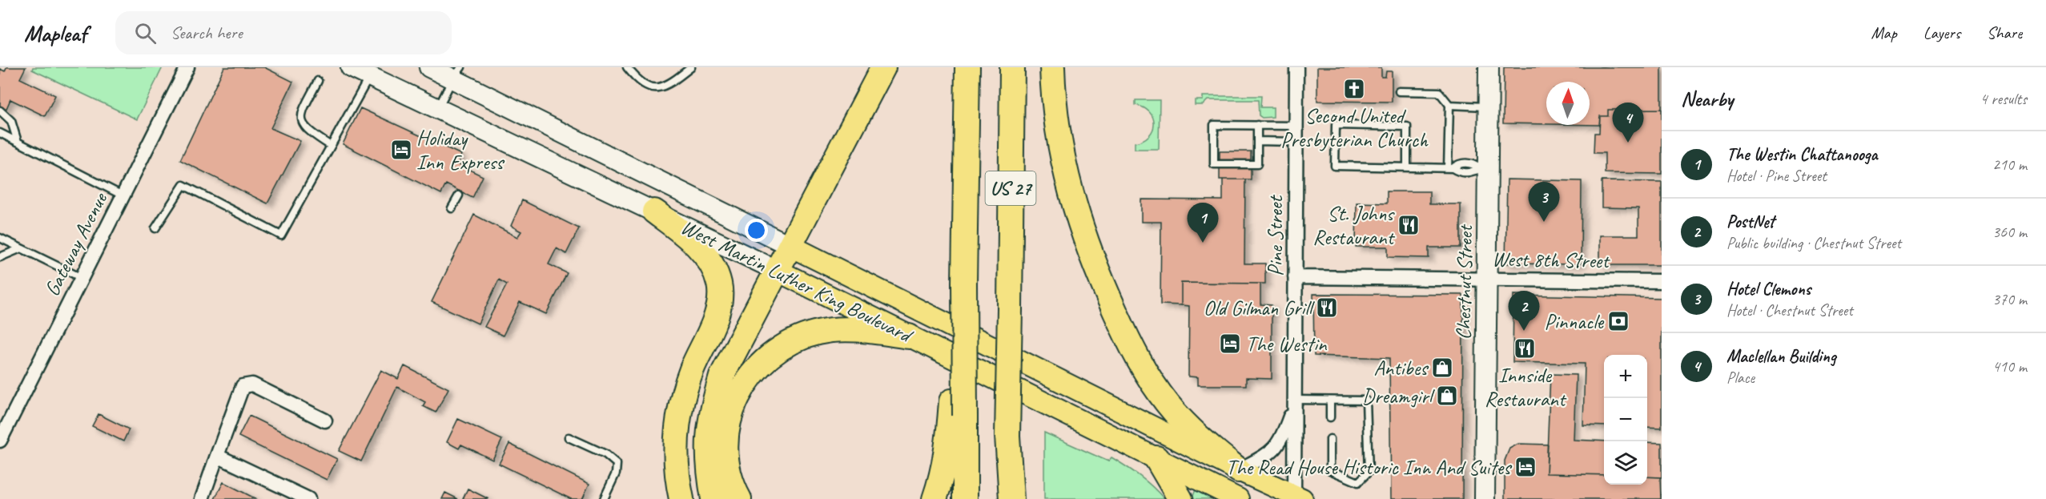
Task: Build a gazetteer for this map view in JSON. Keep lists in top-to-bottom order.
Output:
{
  "streets": {
    "highway": ["US 27"],
    "main road": ["West Martin Luther King Boulevard", "Chestnut Street"],
    "street": ["Pine Street", "Gateway Avenue", "West 8th Street"]
  },
  "crossings": [
    ["Pine Street", "West 8th Street"],
    ["Pine Street", "West Martin Luther King Boulevard"],
    ["West 8th Street", "Chestnut Street"]
  ],
  "places": {
    "church": ["Second United Presbyterian Church"],
    "hotel": ["Holiday Inn Express", "The Westin", "The Read House Historic Inn And Suites"],
    "restaurant": ["St. Johns Restaurant", "Old Gilman Grill", "Innside Restaurant"],
    "bank": ["Pinnacle"],
    "shop": ["Antibes", "Dreamgirl"]
  },
  "north": "top",
  "page": {
    "header": "Mapleaf",
    "search": "Search here",
    "nav": ["Map", "Layers", "Share"],
    "heading": ["Nearby", "4 results"],
    "pins": [
      "4",
      "3",
      "1",
      "2"
    ],
    "list": [
      {
        "mark": "1",
        "name": "The Westin Chattanooga",
        "note": "Hotel · Pine Street",
        "value": "210 m"
      },
      {
        "mark": "2",
        "name": "PostNet",
        "note": "Public building · Chestnut Street",
        "value": "360 m"
      },
      {
        "mark": "3",
        "name": "Hotel Clemons",
        "note": "Hotel · Chestnut Street",
        "value": "370 m"
      },
      {
        "mark": "4",
        "name": "Maclellan Building",
        "note": "Place",
        "value": "410 m"
      }
    ],
    "map_buttons": ["+", "−"]
  }
}
